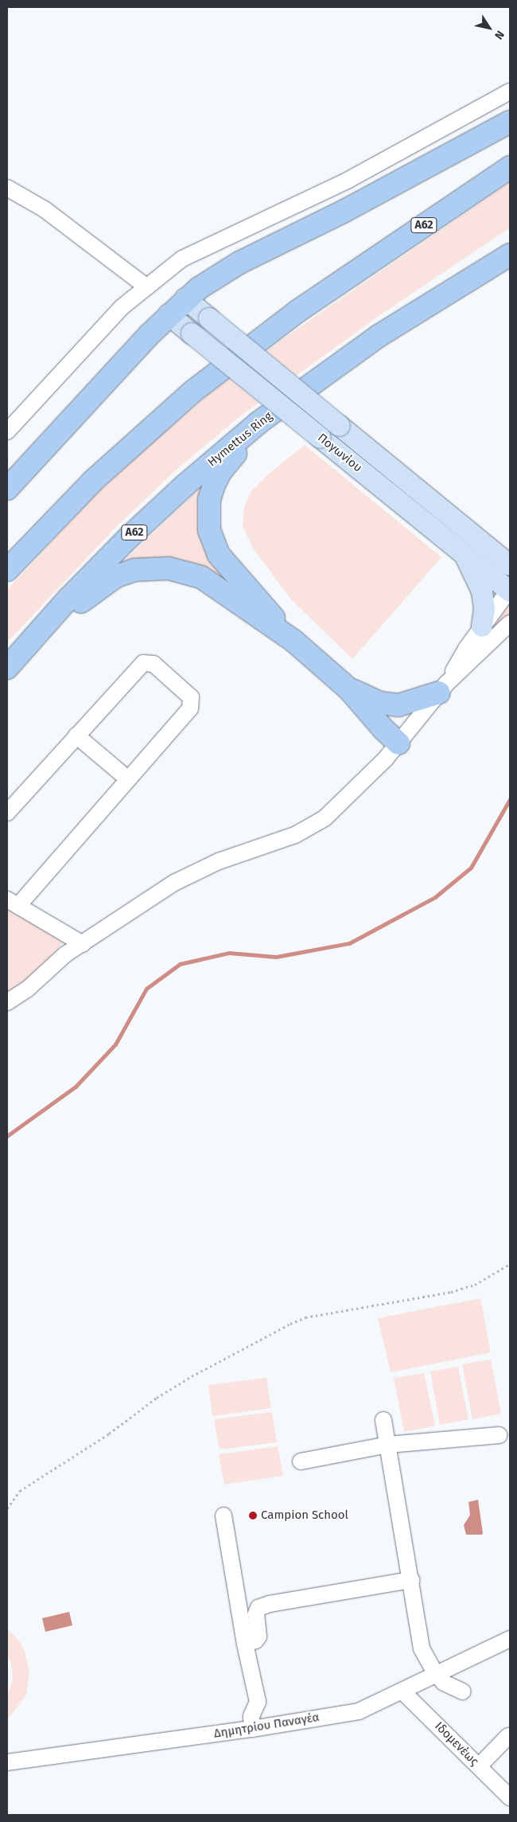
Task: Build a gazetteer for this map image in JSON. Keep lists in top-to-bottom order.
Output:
{
  "streets": {
    "highway": ["Α62", "Hymettus Ring"],
    "main road": ["Πογωνίου"],
    "street": ["Δημητρίου Παναγέα", "Ιδομενέως"]
  },
  "crossings": [
    ["Δημητρίου Παναγέα", "Ιδομενέως"]
  ],
  "places": ["Campion School"],
  "north": "bottom right"
}
